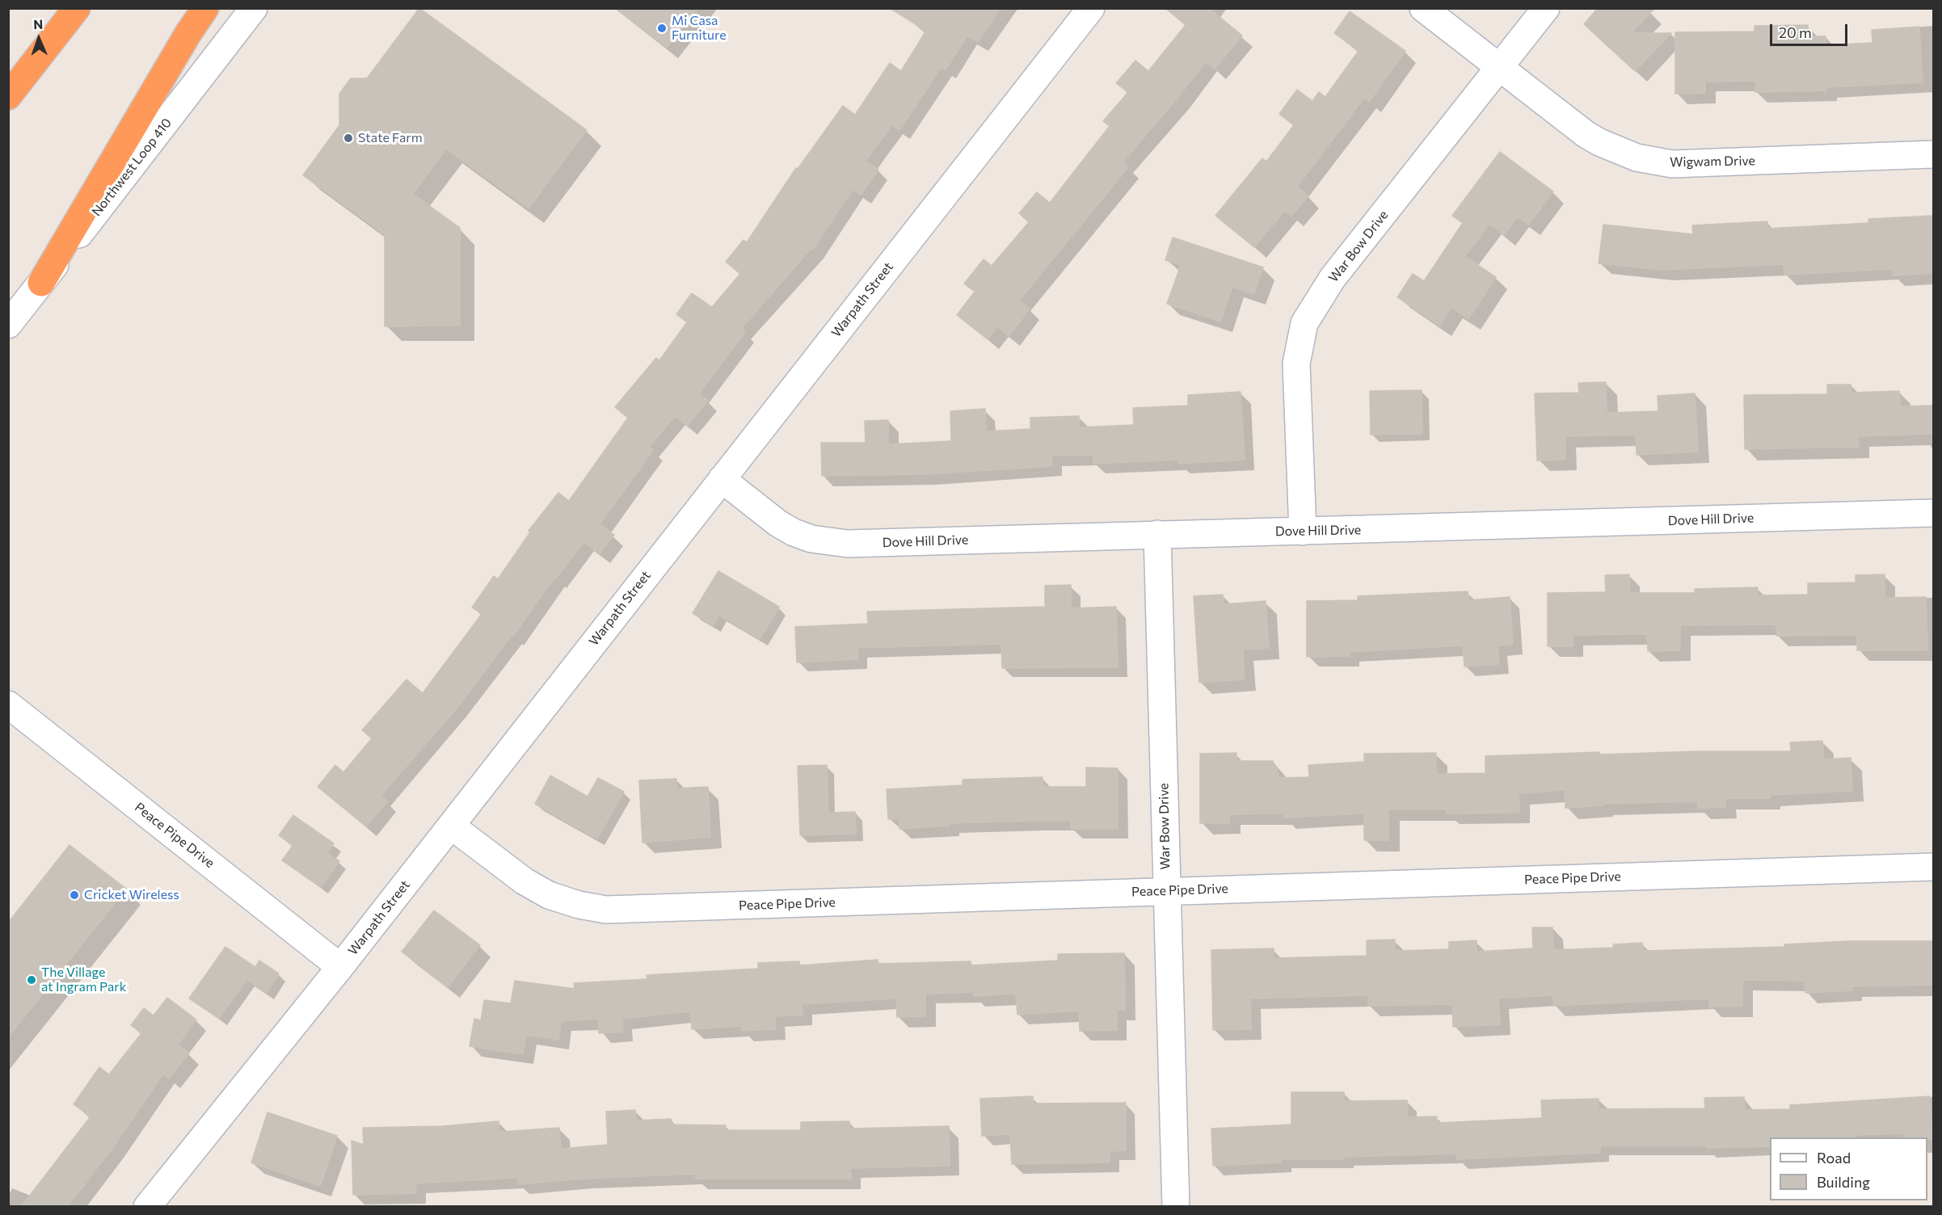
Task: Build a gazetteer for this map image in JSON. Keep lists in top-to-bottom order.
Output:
{
  "streets": {
    "street": [
      "Wigwam Drive",
      "Northwest Loop 410",
      "War Bow Drive",
      "Warpath Street",
      "Dove Hill Drive",
      "Peace Pipe Drive"
    ]
  },
  "crossings": [
    ["Wigwam Drive", "War Bow Drive"],
    ["War Bow Drive", "Dove Hill Drive"],
    ["War Bow Drive", "Peace Pipe Drive"],
    ["Warpath Street", "Dove Hill Drive"],
    ["Warpath Street", "Peace Pipe Drive"]
  ],
  "places": [
    "Mi Casa Furniture",
    "State Farm",
    "Cricket Wireless",
    "The Village at Ingram Park"
  ],
  "legend": ["Road", "Building"],
  "scale_bar": "20 m",
  "north": "top"
}
